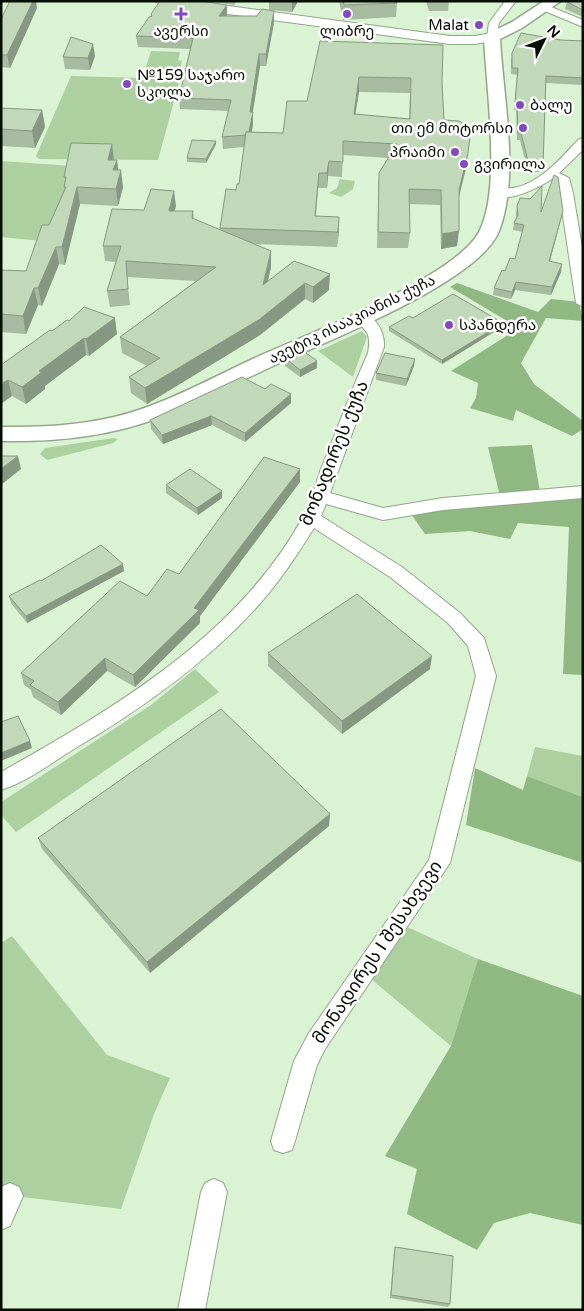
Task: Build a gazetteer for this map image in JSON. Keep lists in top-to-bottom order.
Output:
{
  "streets": {
    "main road": ["ავეტიკ ისააკიანის ქუჩა"],
    "street": ["მონადირეს ქუჩა", "მონადირეს I შესახვევი"]
  },
  "crossings": [
    ["ავეტიკ ისააკიანის ქუჩა", "მონადირეს ქუჩა"],
    ["მონადირეს ქუჩა", "მონადირეს I შესახვევი"]
  ],
  "places": {
    "health": ["ავერსი"],
    "other": [
      "ლიბრე",
      "Malat",
      "№159 საჯარო სკოლა",
      "ბალუ",
      "თი ემ მოტორსი",
      "პრაიმი",
      "გვირილა",
      "სპანდერა"
    ]
  },
  "north": "top right"
}
